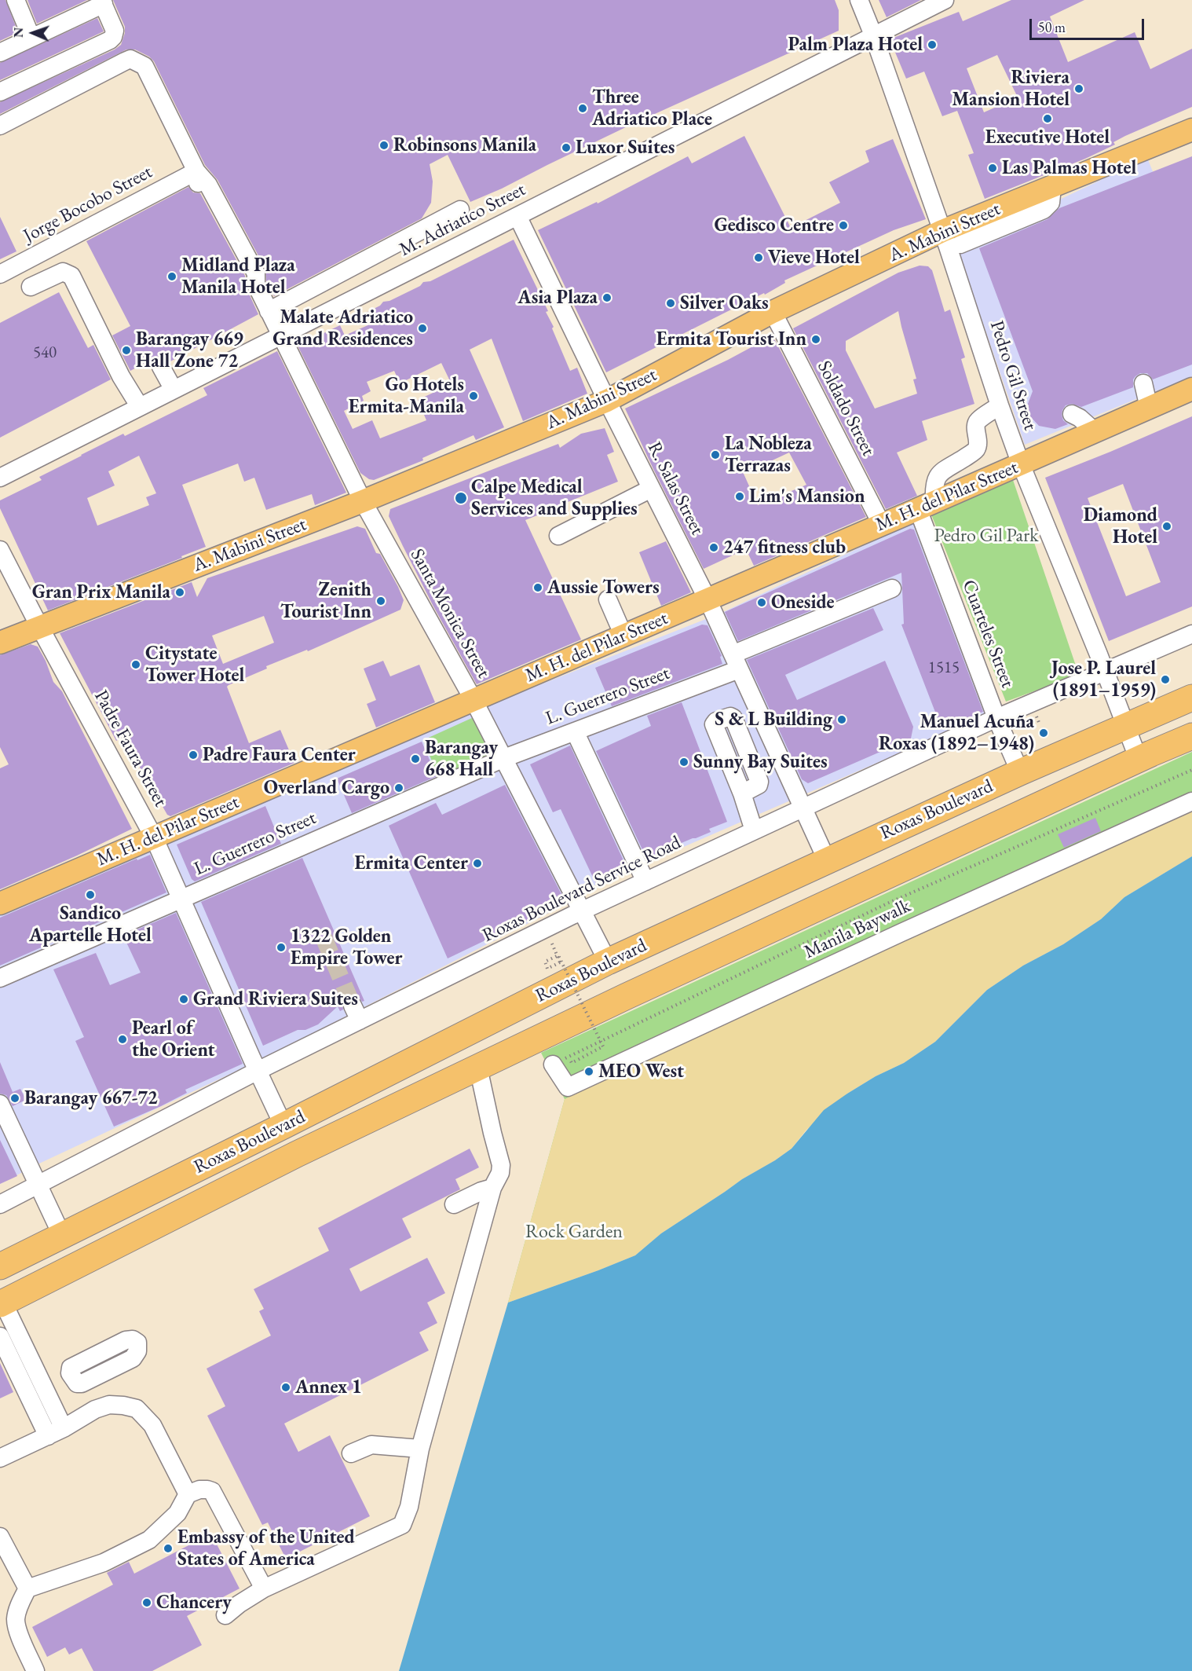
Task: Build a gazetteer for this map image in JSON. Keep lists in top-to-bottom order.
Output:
{
  "streets": {
    "highway": ["Roxas Boulevard"],
    "main road": ["A. Mabini Street", "M. H. del Pilar Street"],
    "street": [
      "Jorge Bocobo Street",
      "M. Adriatico Street",
      "Pedro Gil Street",
      "Soldado Street",
      "R. Salas Street",
      "Santa Monica Street",
      "Cuarteles Street",
      "L. Guerrero Street",
      "Padre Faura Street",
      "Roxas Boulevard Service Road",
      "Manila Baywalk"
    ]
  },
  "crossings": [
    ["Jorge Bocobo Street", "Santa Monica Street"],
    ["M. Adriatico Street", "Pedro Gil Street"],
    ["M. Adriatico Street", "R. Salas Street"],
    ["M. Adriatico Street", "Santa Monica Street"],
    ["A. Mabini Street", "Pedro Gil Street"],
    ["A. Mabini Street", "Soldado Street"],
    ["A. Mabini Street", "R. Salas Street"],
    ["A. Mabini Street", "Santa Monica Street"],
    ["A. Mabini Street", "Padre Faura Street"],
    ["Pedro Gil Street", "M. H. del Pilar Street"],
    ["Pedro Gil Street", "Roxas Boulevard"],
    ["Pedro Gil Street", "Roxas Boulevard Service Road"],
    ["Soldado Street", "M. H. del Pilar Street"],
    ["R. Salas Street", "M. H. del Pilar Street"],
    ["R. Salas Street", "L. Guerrero Street"],
    ["R. Salas Street", "Roxas Boulevard"],
    ["R. Salas Street", "Roxas Boulevard Service Road"],
    ["M. H. del Pilar Street", "Santa Monica Street"],
    ["M. H. del Pilar Street", "Cuarteles Street"],
    ["M. H. del Pilar Street", "Padre Faura Street"],
    ["Santa Monica Street", "L. Guerrero Street"],
    ["Santa Monica Street", "Roxas Boulevard"],
    ["Santa Monica Street", "Roxas Boulevard Service Road"],
    ["Cuarteles Street", "Roxas Boulevard"],
    ["Cuarteles Street", "Roxas Boulevard Service Road"],
    ["L. Guerrero Street", "Padre Faura Street"],
    ["Padre Faura Street", "Roxas Boulevard"],
    ["Padre Faura Street", "Roxas Boulevard Service Road"]
  ],
  "parks": ["Pedro Gil Park", "Rock Garden"],
  "places": [
    "Palm Plaza Hotel",
    "Riviera Mansion Hotel",
    "Three Adriatico Place",
    "Executive Hotel",
    "Robinsons Manila",
    "Luxor Suites",
    "Las Palmas Hotel",
    "Gedisco Centre",
    "Vieve Hotel",
    "Midland Plaza Manila Hotel",
    "Asia Plaza",
    "Silver Oaks",
    "Malate Adriatico Grand Residences",
    "Ermita Tourist Inn",
    "Barangay 669 Hall Zone 72",
    "Go Hotels Ermita-Manila",
    "La Nobleza Terrazas",
    "Lim's Mansion",
    "Calpe Medical Services and Supplies",
    "Diamond Hotel",
    "247 fitness club",
    "Aussie Towers",
    "Gran Prix Manila",
    "Zenith Tourist Inn",
    "Oneside",
    "Citystate Tower Hotel",
    "Jose P. Laurel (1891–1959)",
    "S & L Building",
    "Manuel Acuña Roxas (1892–1948)",
    "Padre Faura Center",
    "Barangay 668 Hall",
    "Sunny Bay Suites",
    "Overland Cargo",
    "Ermita Center",
    "Sandico Apartelle Hotel",
    "1322 Golden Empire Tower",
    "Grand Riviera Suites",
    "Pearl of the Orient",
    "MEO West",
    "Barangay 667-72",
    "Annex 1",
    "Embassy of the United States of America",
    "Chancery"
  ],
  "house_numbers": ["540", "1515"],
  "scale_bar": "50 m",
  "north": "left"
}
